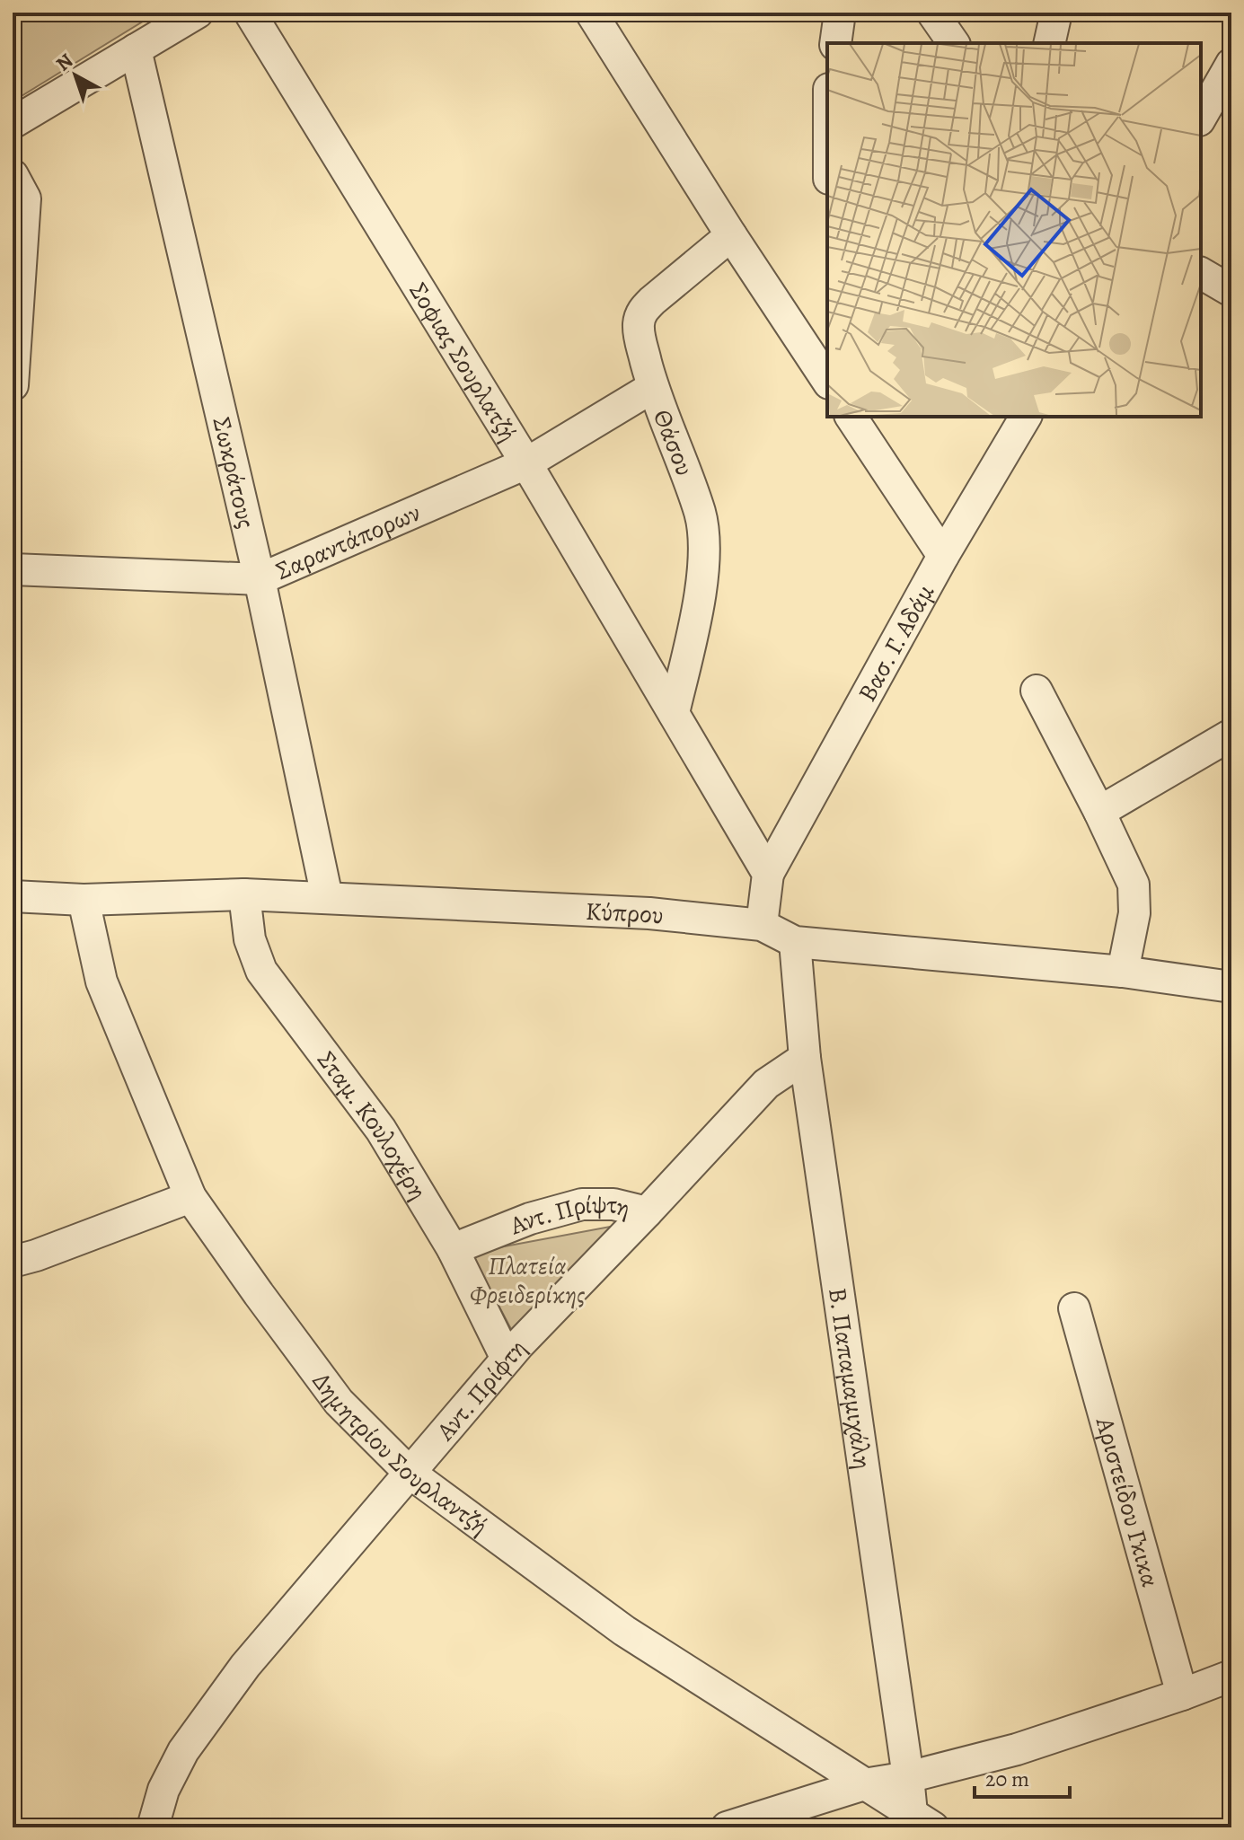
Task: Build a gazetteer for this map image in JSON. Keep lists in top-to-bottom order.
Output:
{
  "streets": {
    "street": [
      "Σοφιας Σουρλατζή",
      "Θάσου",
      "Σωκράτους",
      "Σαραντάπορων",
      "Βασ. Γ. Αδάμ",
      "Κύπρου",
      "Σταμ. Κουλοχέρη",
      "Αντ. Πρίψτη",
      "Β. Παπαμαμιχάλη",
      "Αντ. Πρίφτη",
      "Δημητρίου Σουρλαντζή",
      "Αριστείδου Γκικα"
    ]
  },
  "crossings": [
    ["Σοφιας Σουρλατζή", "Θάσου"],
    ["Σοφιας Σουρλατζή", "Σαραντάπορων"],
    ["Θάσου", "Σαραντάπορων"],
    ["Σωκράτους", "Σαραντάπορων"],
    ["Σωκράτους", "Κύπρου"],
    ["Κύπρου", "Σταμ. Κουλοχέρη"],
    ["Κύπρου", "Β. Παπαμαμιχάλη"],
    ["Κύπρου", "Δημητρίου Σουρλαντζή"],
    ["Σταμ. Κουλοχέρη", "Αντ. Πρίψτη"],
    ["Σταμ. Κουλοχέρη", "Αντ. Πρίφτη"],
    ["Αντ. Πρίψτη", "Αντ. Πρίφτη"],
    ["Β. Παπαμαμιχάλη", "Αντ. Πρίφτη"],
    ["Β. Παπαμαμιχάλη", "Δημητρίου Σουρλαντζή"],
    ["Αντ. Πρίφτη", "Δημητρίου Σουρλαντζή"]
  ],
  "parks": ["Πλατεία Φρειδερίκης"],
  "scale_bar": "20 m",
  "north": "top left"
}
